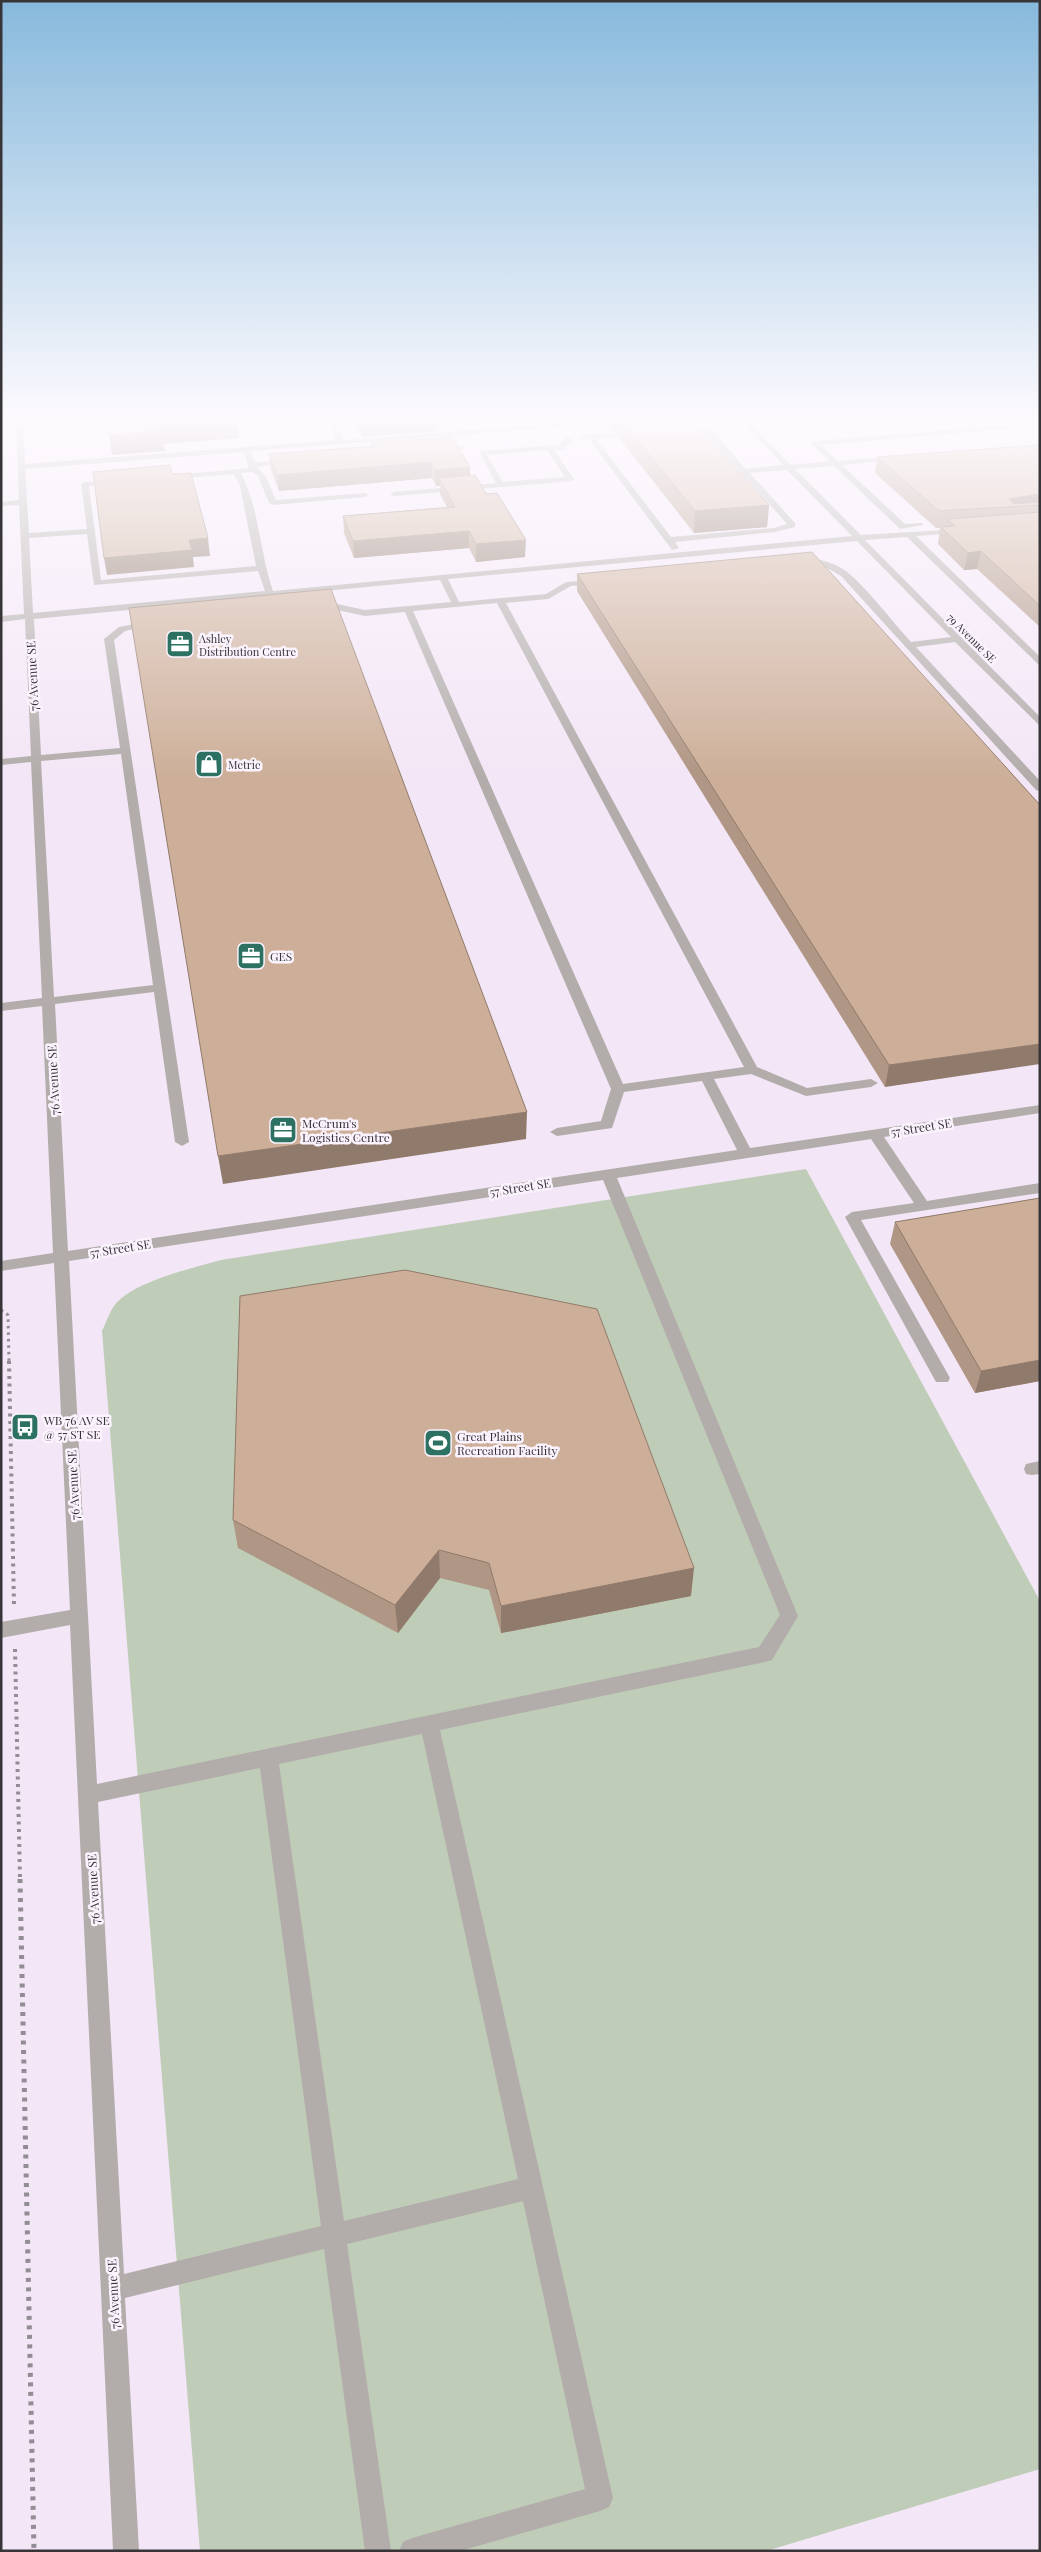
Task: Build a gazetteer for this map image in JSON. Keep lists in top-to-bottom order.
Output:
{
  "streets": {
    "street": ["79 Avenue SE", "76 Avenue SE", "57 Street SE"]
  },
  "crossings": [
    ["76 Avenue SE", "57 Street SE"]
  ],
  "places": {
    "office": ["Ashley Distribution Centre", "GES", "McCrum's Logistics Centre"],
    "shop": ["Metrie"],
    "bus stop": ["WB 76 AV SE @ 57 ST SE"],
    "sports": ["Great Plains Recreation Facility"]
  }
}
